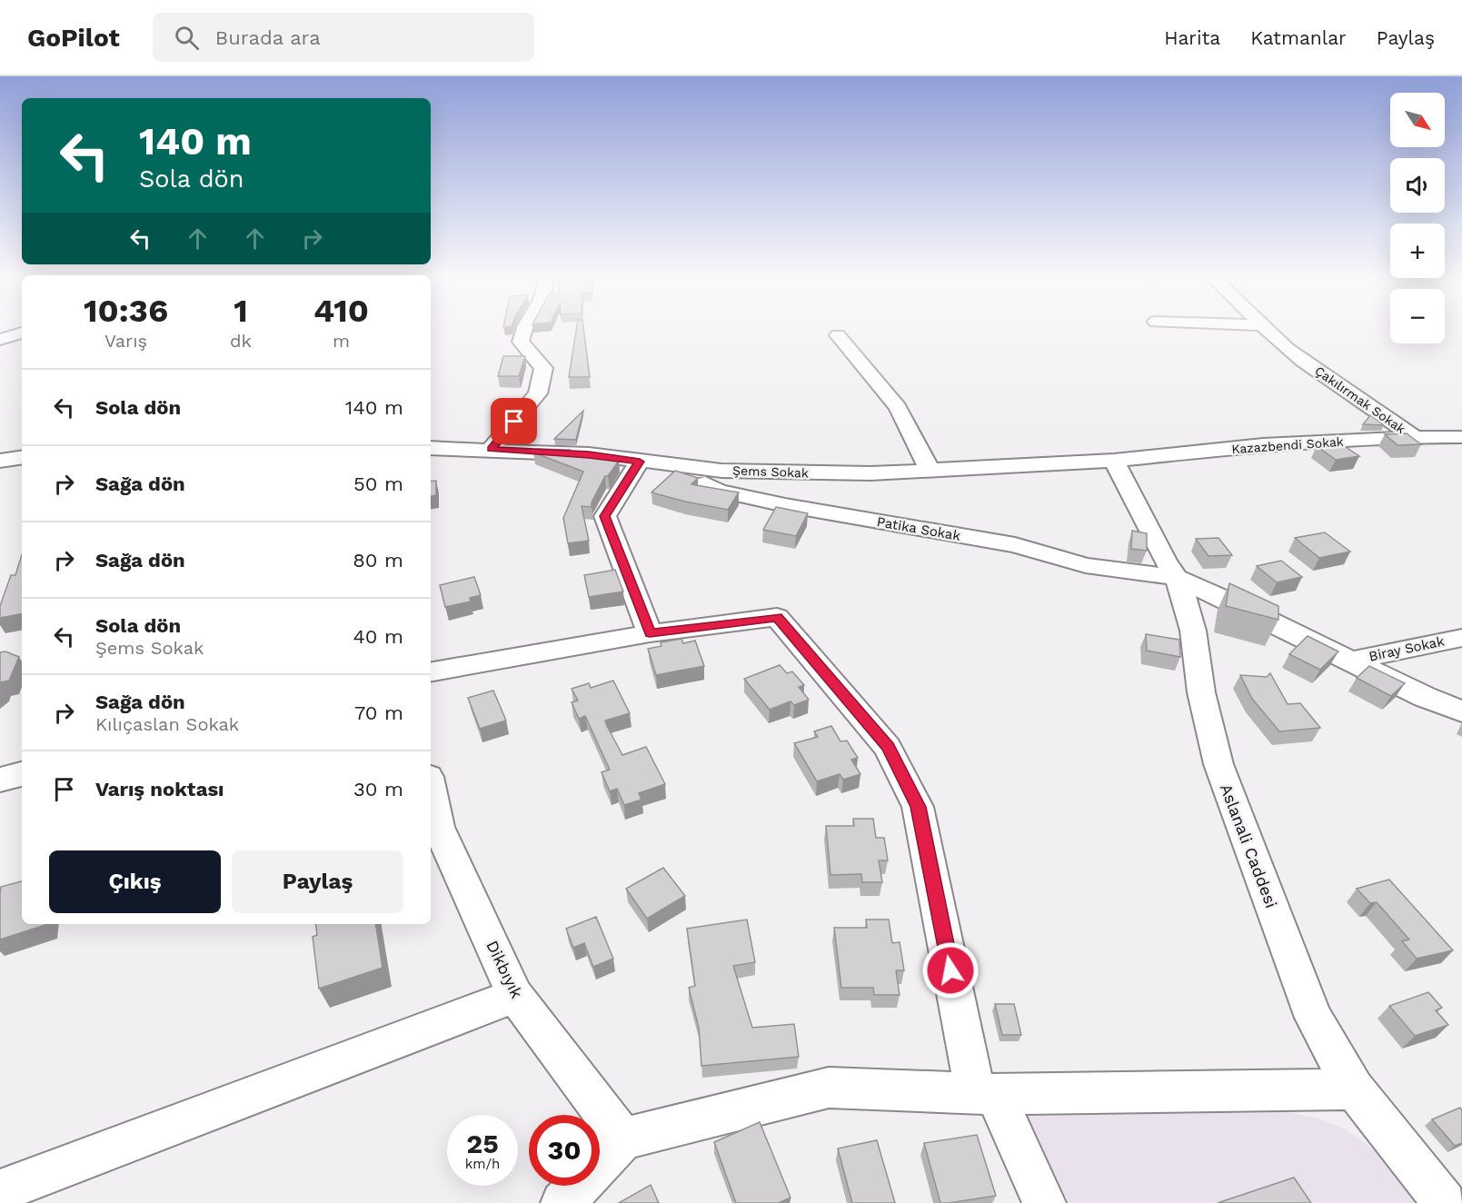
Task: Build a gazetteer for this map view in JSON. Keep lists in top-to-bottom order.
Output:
{
  "streets": {
    "street": [
      "Çakılırmak Sokak",
      "Kazazbendi Sokak",
      "Şems Sokak",
      "Patika Sokak",
      "Biray Sokak",
      "Aslanali Caddesi",
      "Dikbıyık"
    ]
  },
  "crossings": [
    ["Çakılırmak Sokak", "Kazazbendi Sokak"],
    ["Kazazbendi Sokak", "Şems Sokak"],
    ["Kazazbendi Sokak", "Aslanali Caddesi"],
    ["Şems Sokak", "Patika Sokak"],
    ["Şems Sokak", "Aslanali Caddesi"],
    ["Patika Sokak", "Biray Sokak"],
    ["Patika Sokak", "Aslanali Caddesi"]
  ],
  "north": "bottom right",
  "page": {
    "header": "GoPilot",
    "search": "Burada ara",
    "nav": ["Harita", "Katmanlar", "Paylaş"],
    "map_buttons": ["+", "−"],
    "turn": ["140 m", "Sola dön"],
    "eta": [
      "10:36",
      "Varış",
      "1",
      "dk",
      "410",
      "m"
    ],
    "list": [
      {
        "name": "Sola dön",
        "value": "140 m"
      },
      {
        "name": "Sağa dön",
        "value": "50 m"
      },
      {
        "name": "Sağa dön",
        "value": "80 m"
      },
      {
        "name": "Sola dön",
        "note": "Şems Sokak",
        "value": "40 m"
      },
      {
        "name": "Sağa dön",
        "note": "Kılıçaslan Sokak",
        "value": "70 m"
      },
      {
        "name": "Varış noktası",
        "value": "30 m"
      }
    ],
    "buttons": ["Çıkış", "Paylaş"],
    "speed": "25 km/h",
    "limit": "30"
  }
}
